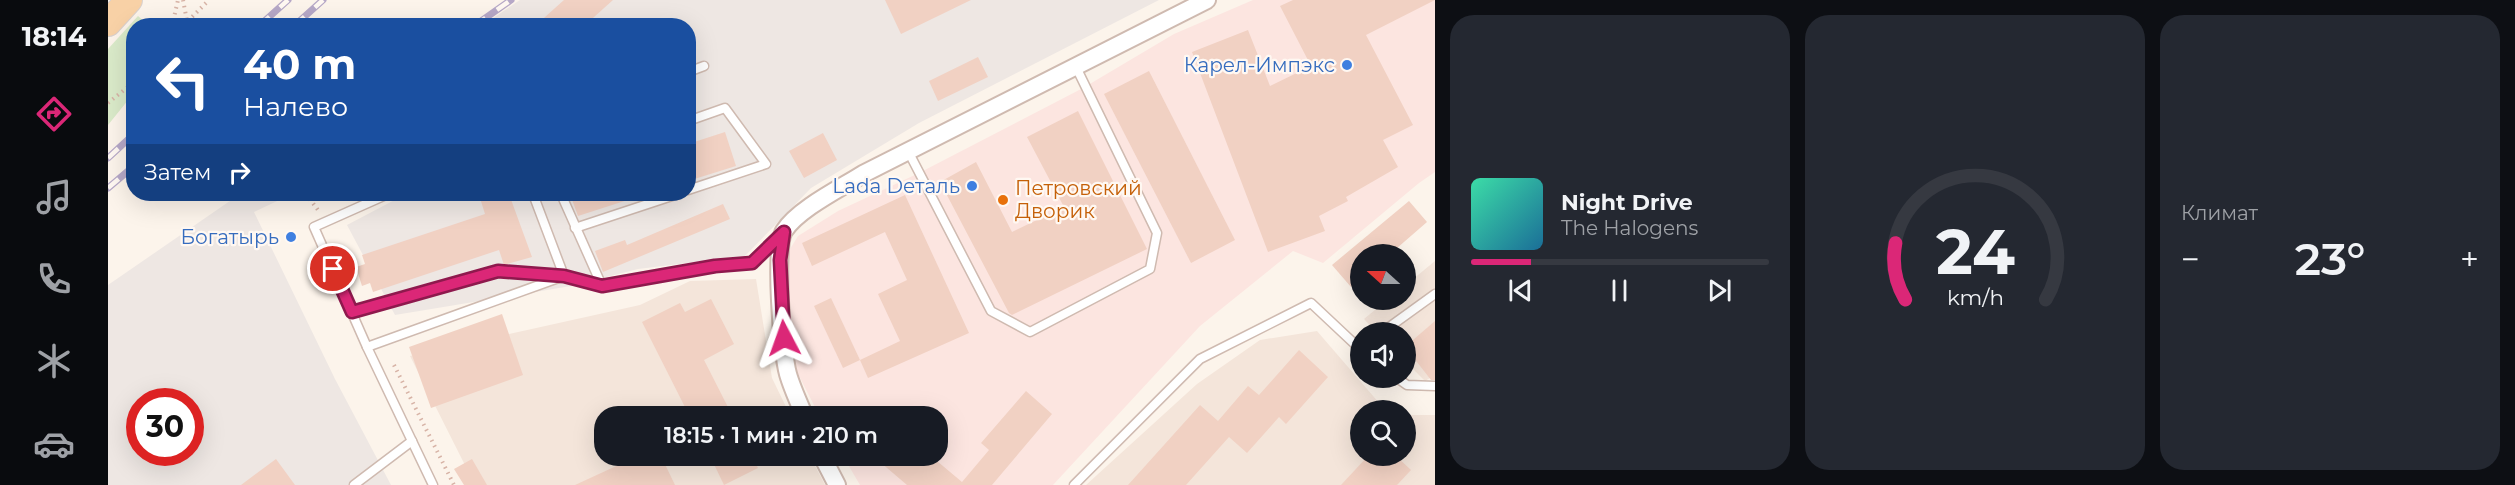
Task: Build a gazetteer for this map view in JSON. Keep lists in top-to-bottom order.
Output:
{
  "places": [
    "Карел-Импэкс",
    "Lada Dеталь",
    "Петровский Дворик",
    "Богатырь"
  ],
  "north": "left",
  "page": {
    "tabs": "18:14",
    "tile": "Климат",
    "turn": ["40 m", "Налево"],
    "then": "Затем",
    "song": ["Night Drive", "The Halogens"],
    "heat": ["−", "23°", "+"],
    "limit": "30",
    "trip": "18:15 · 1 мин · 210 m",
    "gauge": ["24", "km/h"]
  }
}
